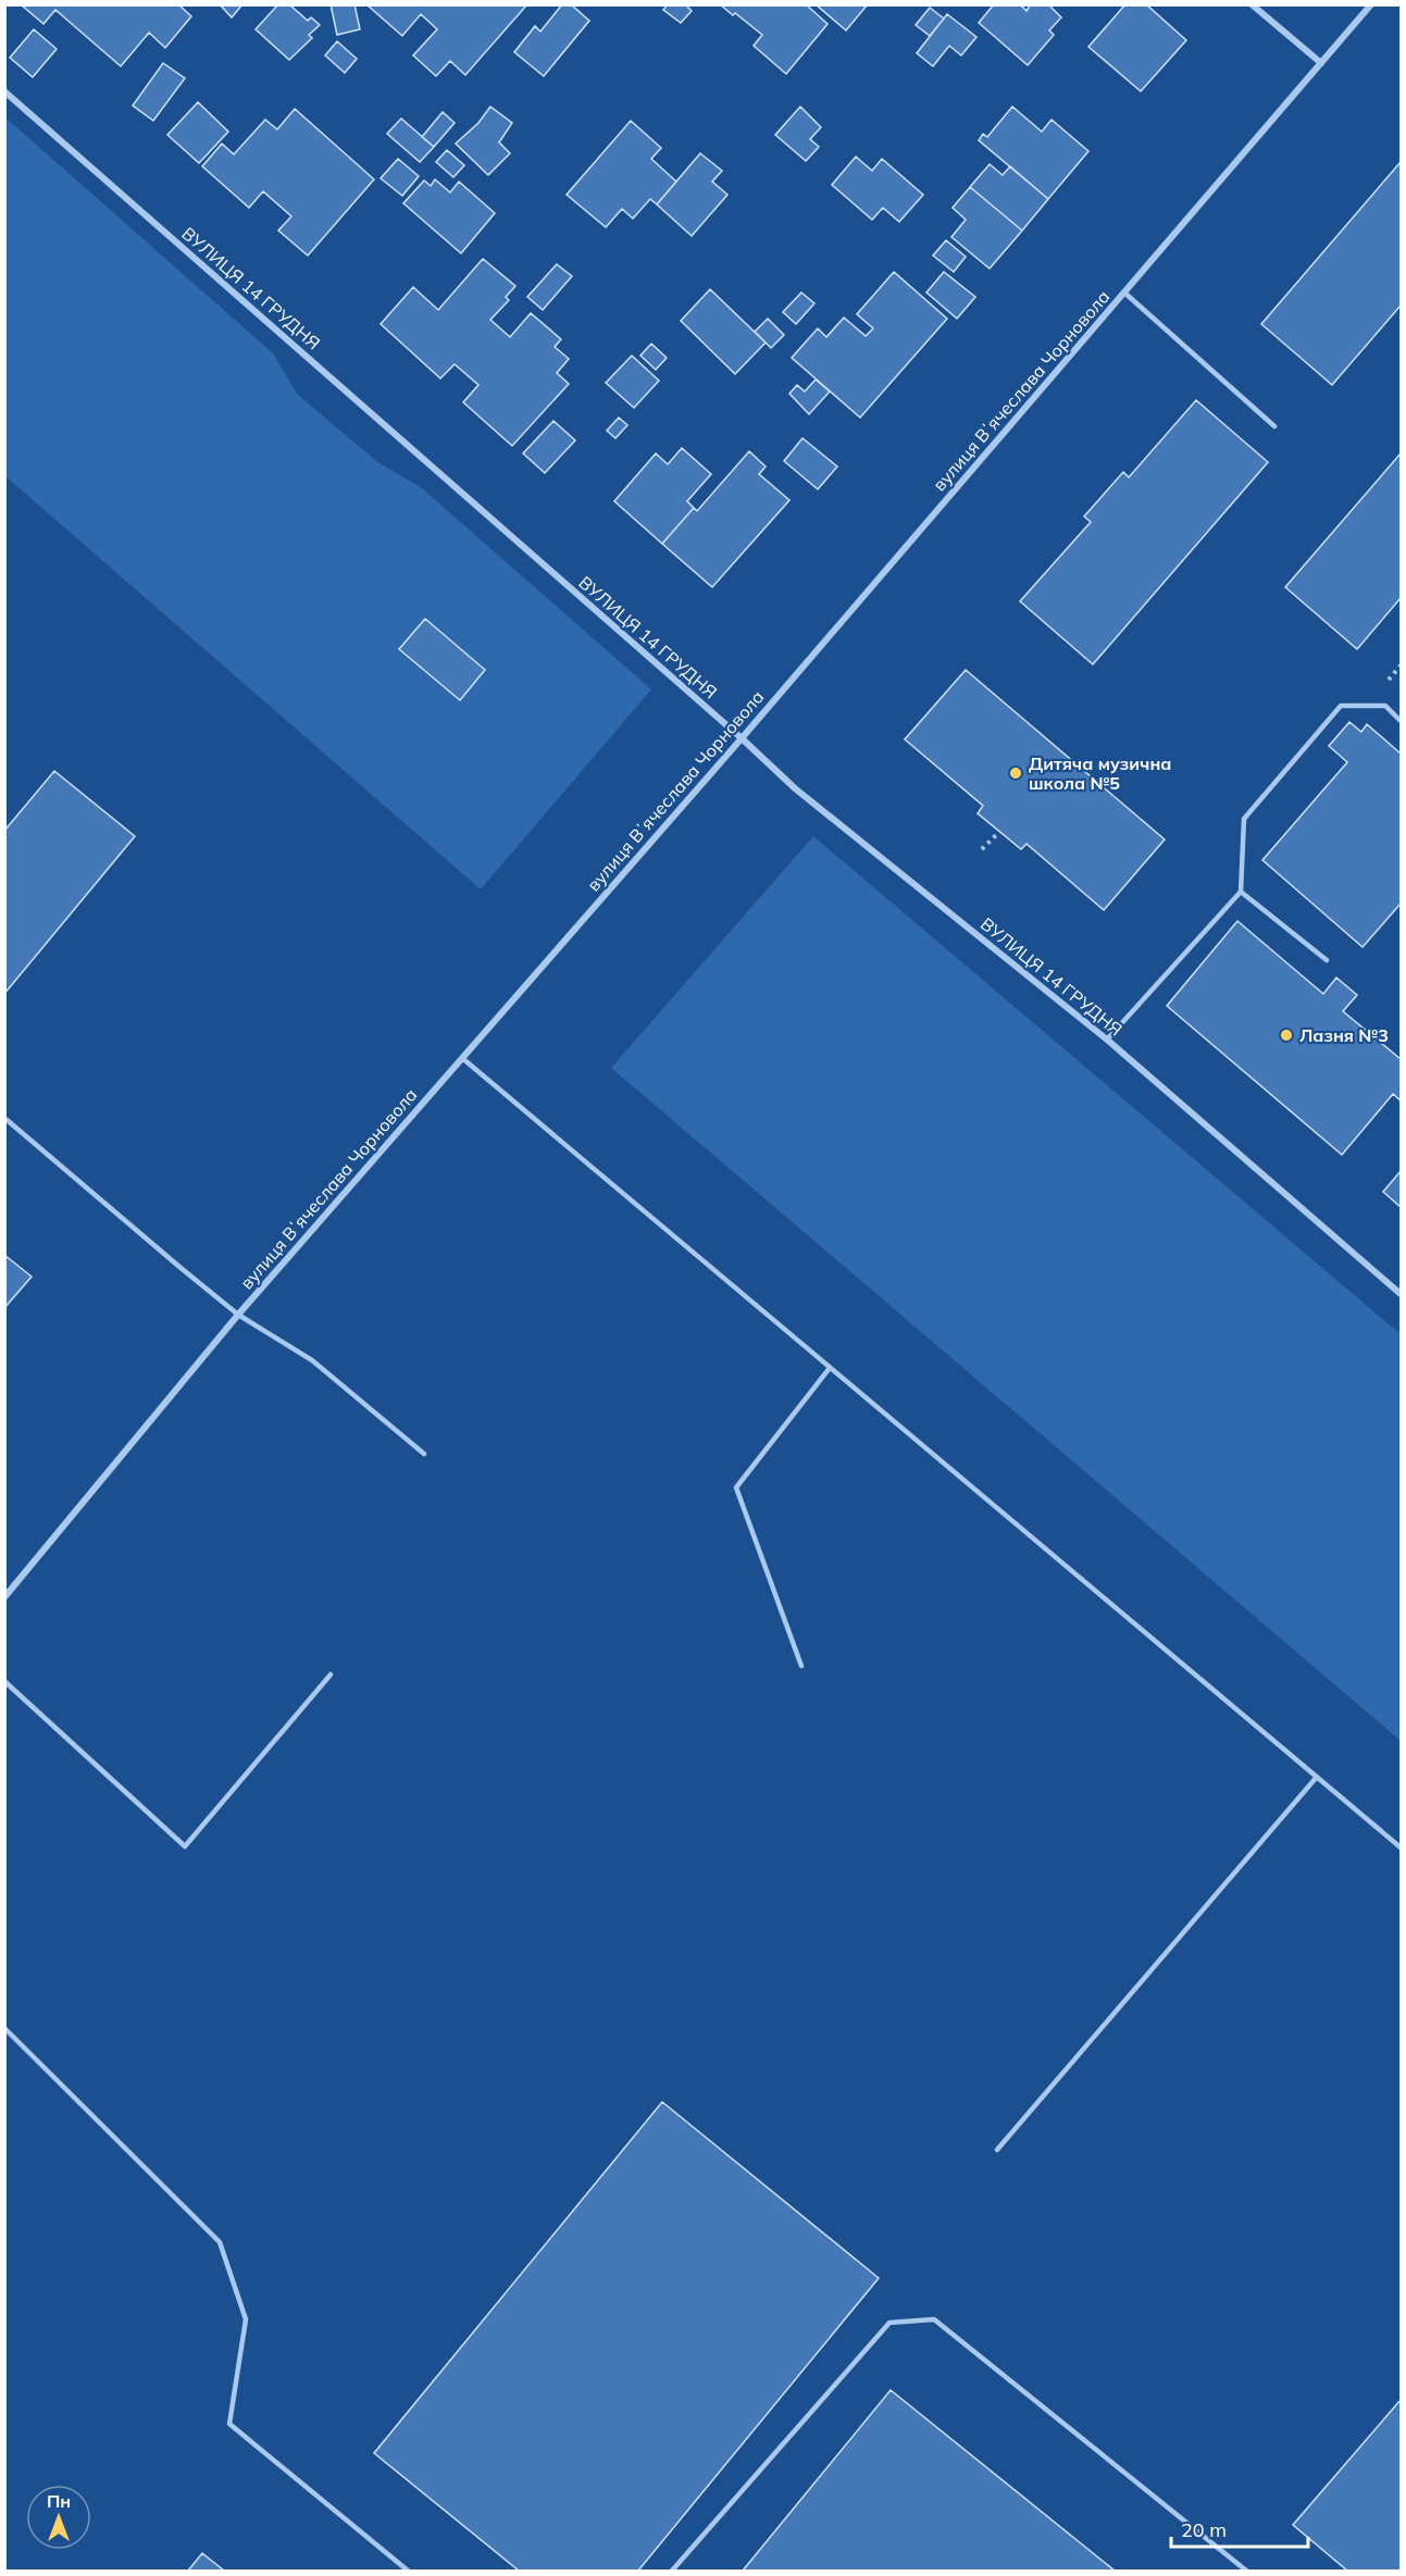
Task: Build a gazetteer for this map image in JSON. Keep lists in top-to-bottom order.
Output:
{
  "streets": {
    "street": ["ВУЛИЦЯ 14 ГРУДНЯ", "вулиця Вʼячеслава Чорновола"]
  },
  "crossings": [
    ["ВУЛИЦЯ 14 ГРУДНЯ", "вулиця Вʼячеслава Чорновола"]
  ],
  "places": ["Дитяча музична школа №5", "Лазня №3"],
  "scale_bar": "20 m",
  "north": "top"
}
